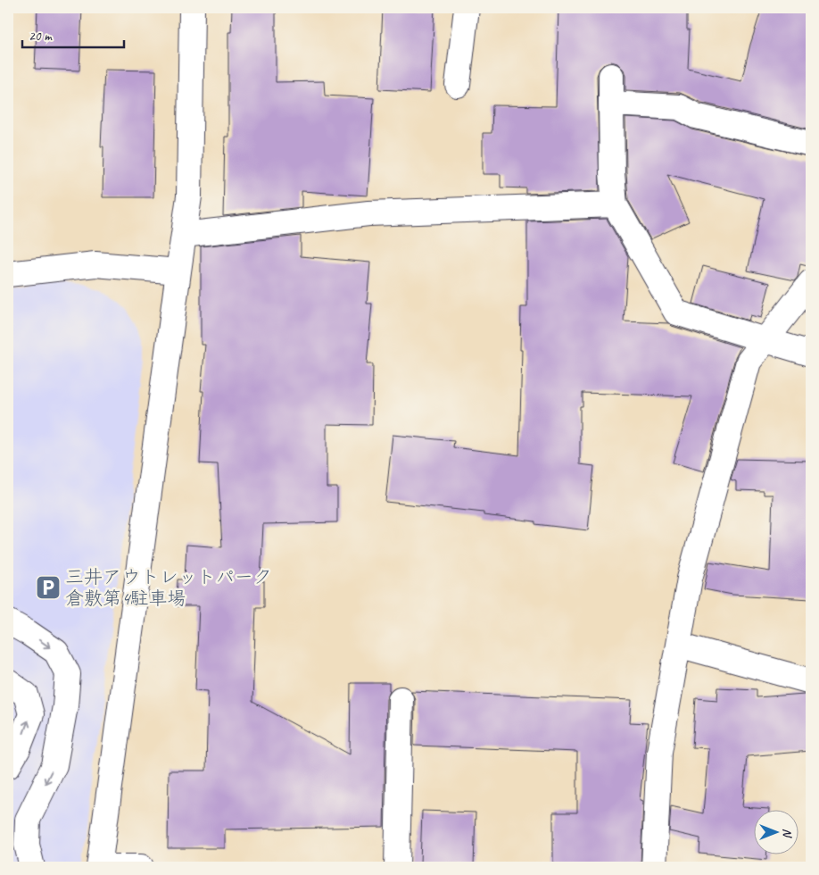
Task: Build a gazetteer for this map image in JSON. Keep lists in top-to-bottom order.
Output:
{
  "places": {
    "parking": ["三井アウトレットパーク 倉敷第4駐車場"]
  },
  "scale_bar": "20 m",
  "north": "right"
}
